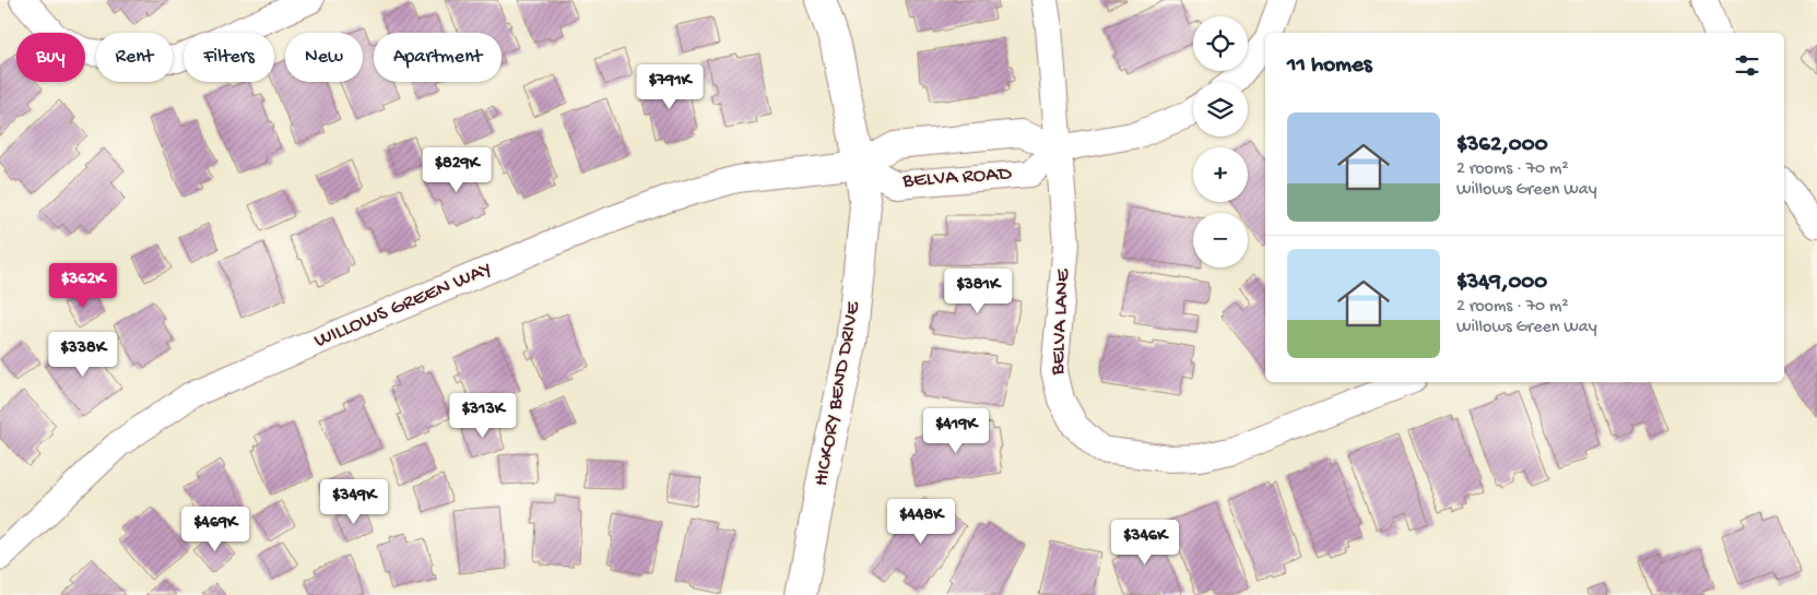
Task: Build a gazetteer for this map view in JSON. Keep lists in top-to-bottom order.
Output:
{
  "streets": {
    "street": [
      "BELVA ROAD",
      "WILLOWS GREEN WAY",
      "BELVA LANE",
      "HICKORY BEND DRIVE"
    ]
  },
  "crossings": [
    ["BELVA ROAD", "WILLOWS GREEN WAY"],
    ["BELVA ROAD", "BELVA LANE"],
    ["BELVA ROAD", "HICKORY BEND DRIVE"],
    ["WILLOWS GREEN WAY", "HICKORY BEND DRIVE"]
  ],
  "page": {
    "map_buttons": ["+", "−"],
    "chip": [
      "Buy",
      "Rent",
      "Filters",
      "New",
      "Apartment"
    ],
    "heading": "11 homes",
    "price": [
      "$791K",
      "$829K",
      "$362K",
      "$381K",
      "$338K",
      "$313K",
      "$419K",
      "$349K",
      "$448K",
      "$469K",
      "$346K"
    ],
    "list": [
      {
        "name": "$362,000",
        "note": "2 rooms · 70 m² · Willows Green Way"
      },
      {
        "name": "$349,000",
        "note": "2 rooms · 70 m² · Willows Green Way"
      }
    ]
  }
}
